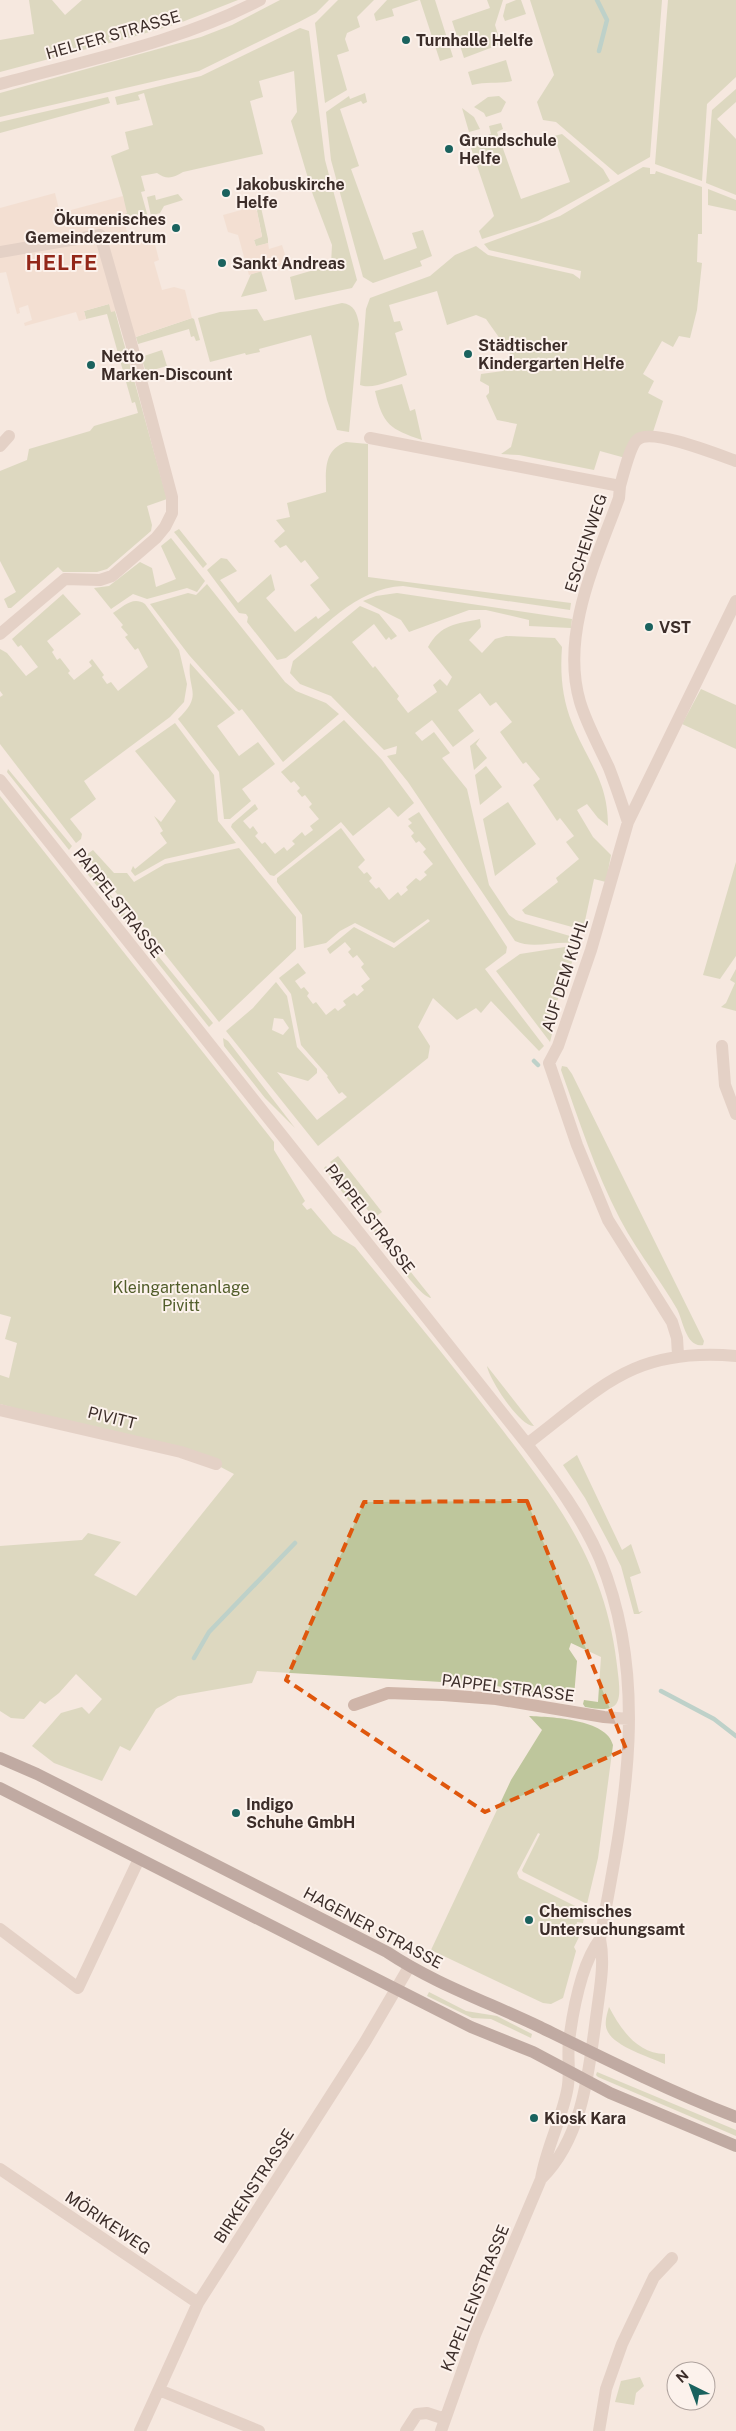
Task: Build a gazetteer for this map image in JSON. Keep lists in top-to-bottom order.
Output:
{
  "streets": {
    "main road": ["HAGENER STRASSE"],
    "street": [
      "HELFER STRASSE",
      "ESCHENWEG",
      "PAPPELSTRASSE",
      "AUF DEM KUHL",
      "PIVITT",
      "BIRKENSTRASSE",
      "MÖRIKEWEG",
      "KAPELLENSTRASSE"
    ]
  },
  "crossings": [
    ["ESCHENWEG", "AUF DEM KUHL"],
    ["PAPPELSTRASSE", "HAGENER STRASSE"],
    ["PAPPELSTRASSE", "KAPELLENSTRASSE"],
    ["HAGENER STRASSE", "BIRKENSTRASSE"],
    ["BIRKENSTRASSE", "MÖRIKEWEG"]
  ],
  "districts": ["HELFE"],
  "parks": ["Kleingartenanlage Pivitt"],
  "places": [
    "Turnhalle Helfe",
    "Grundschule Helfe",
    "Jakobuskirche Helfe",
    "Ökumenisches Gemeindezentrum",
    "Sankt Andreas",
    "Städtischer Kindergarten Helfe",
    "Netto Marken-Discount",
    "VST",
    "Indigo Schuhe GmbH",
    "Chemisches Untersuchungsamt",
    "Kiosk Kara"
  ],
  "north": "top left"
}
